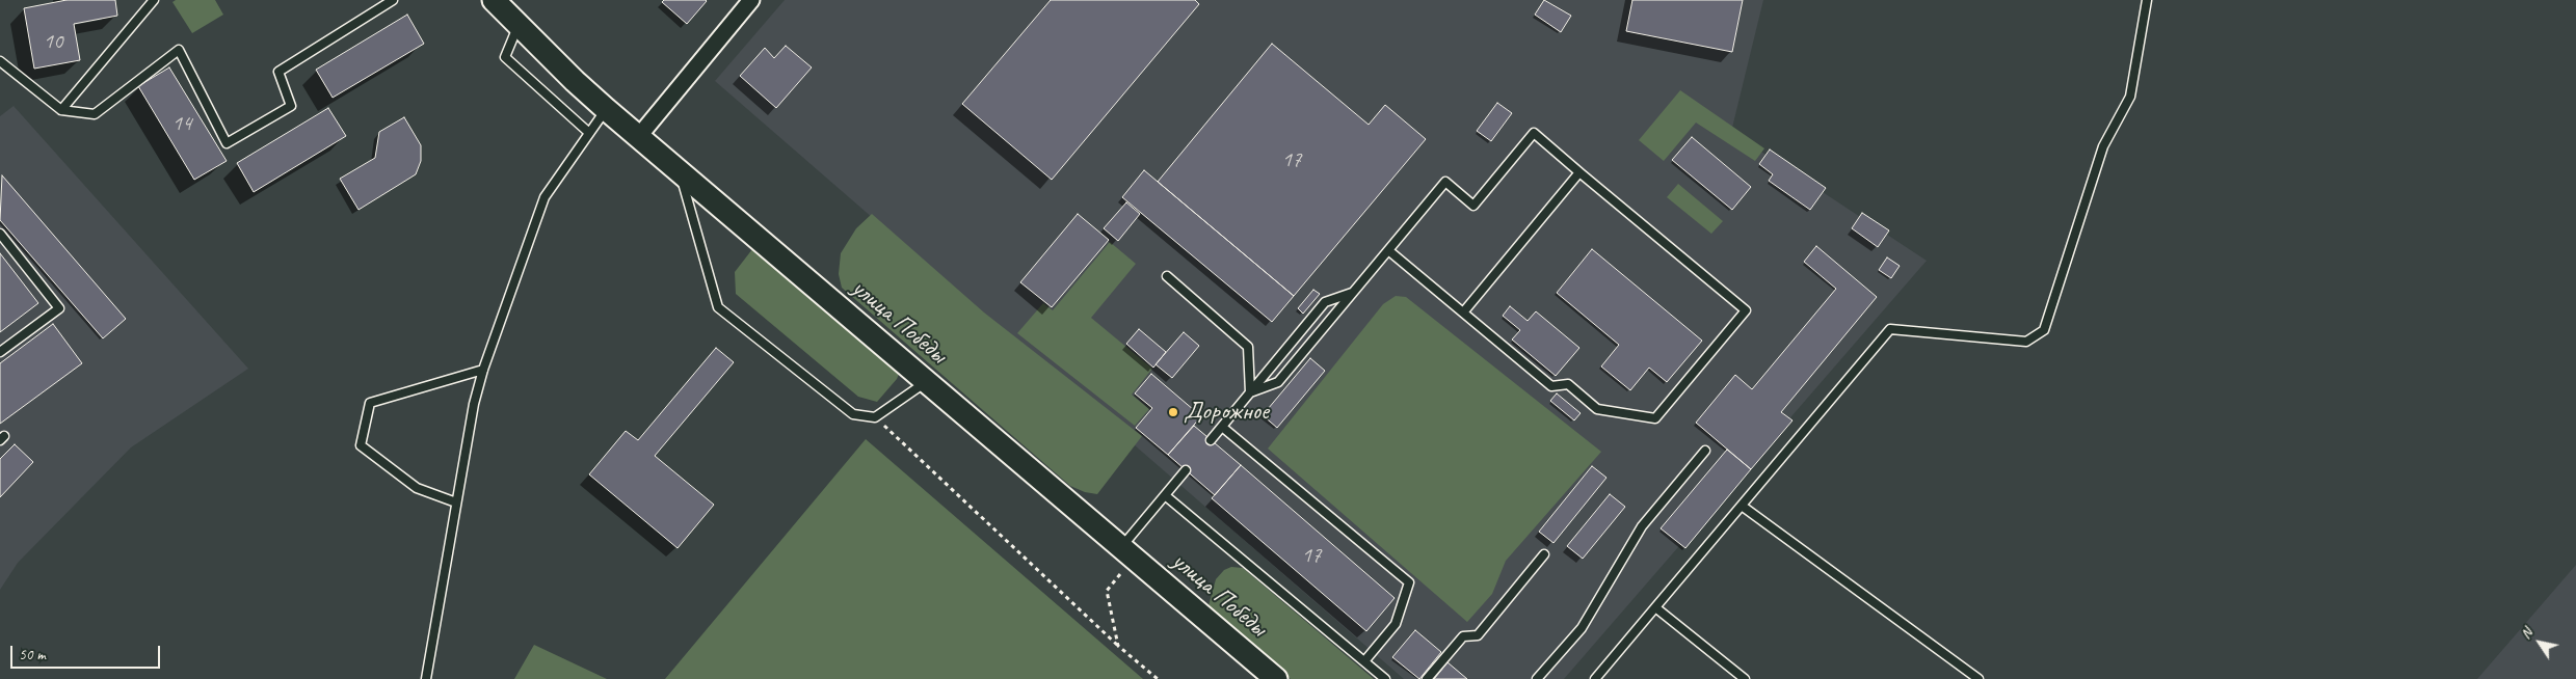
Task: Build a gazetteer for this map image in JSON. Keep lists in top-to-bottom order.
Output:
{
  "streets": {
    "main road": ["улица Победы"]
  },
  "places": ["Дорожное"],
  "house_numbers": [
    "10",
    "14",
    "17",
    "17"
  ],
  "scale_bar": "50 m",
  "north": "top left"
}
